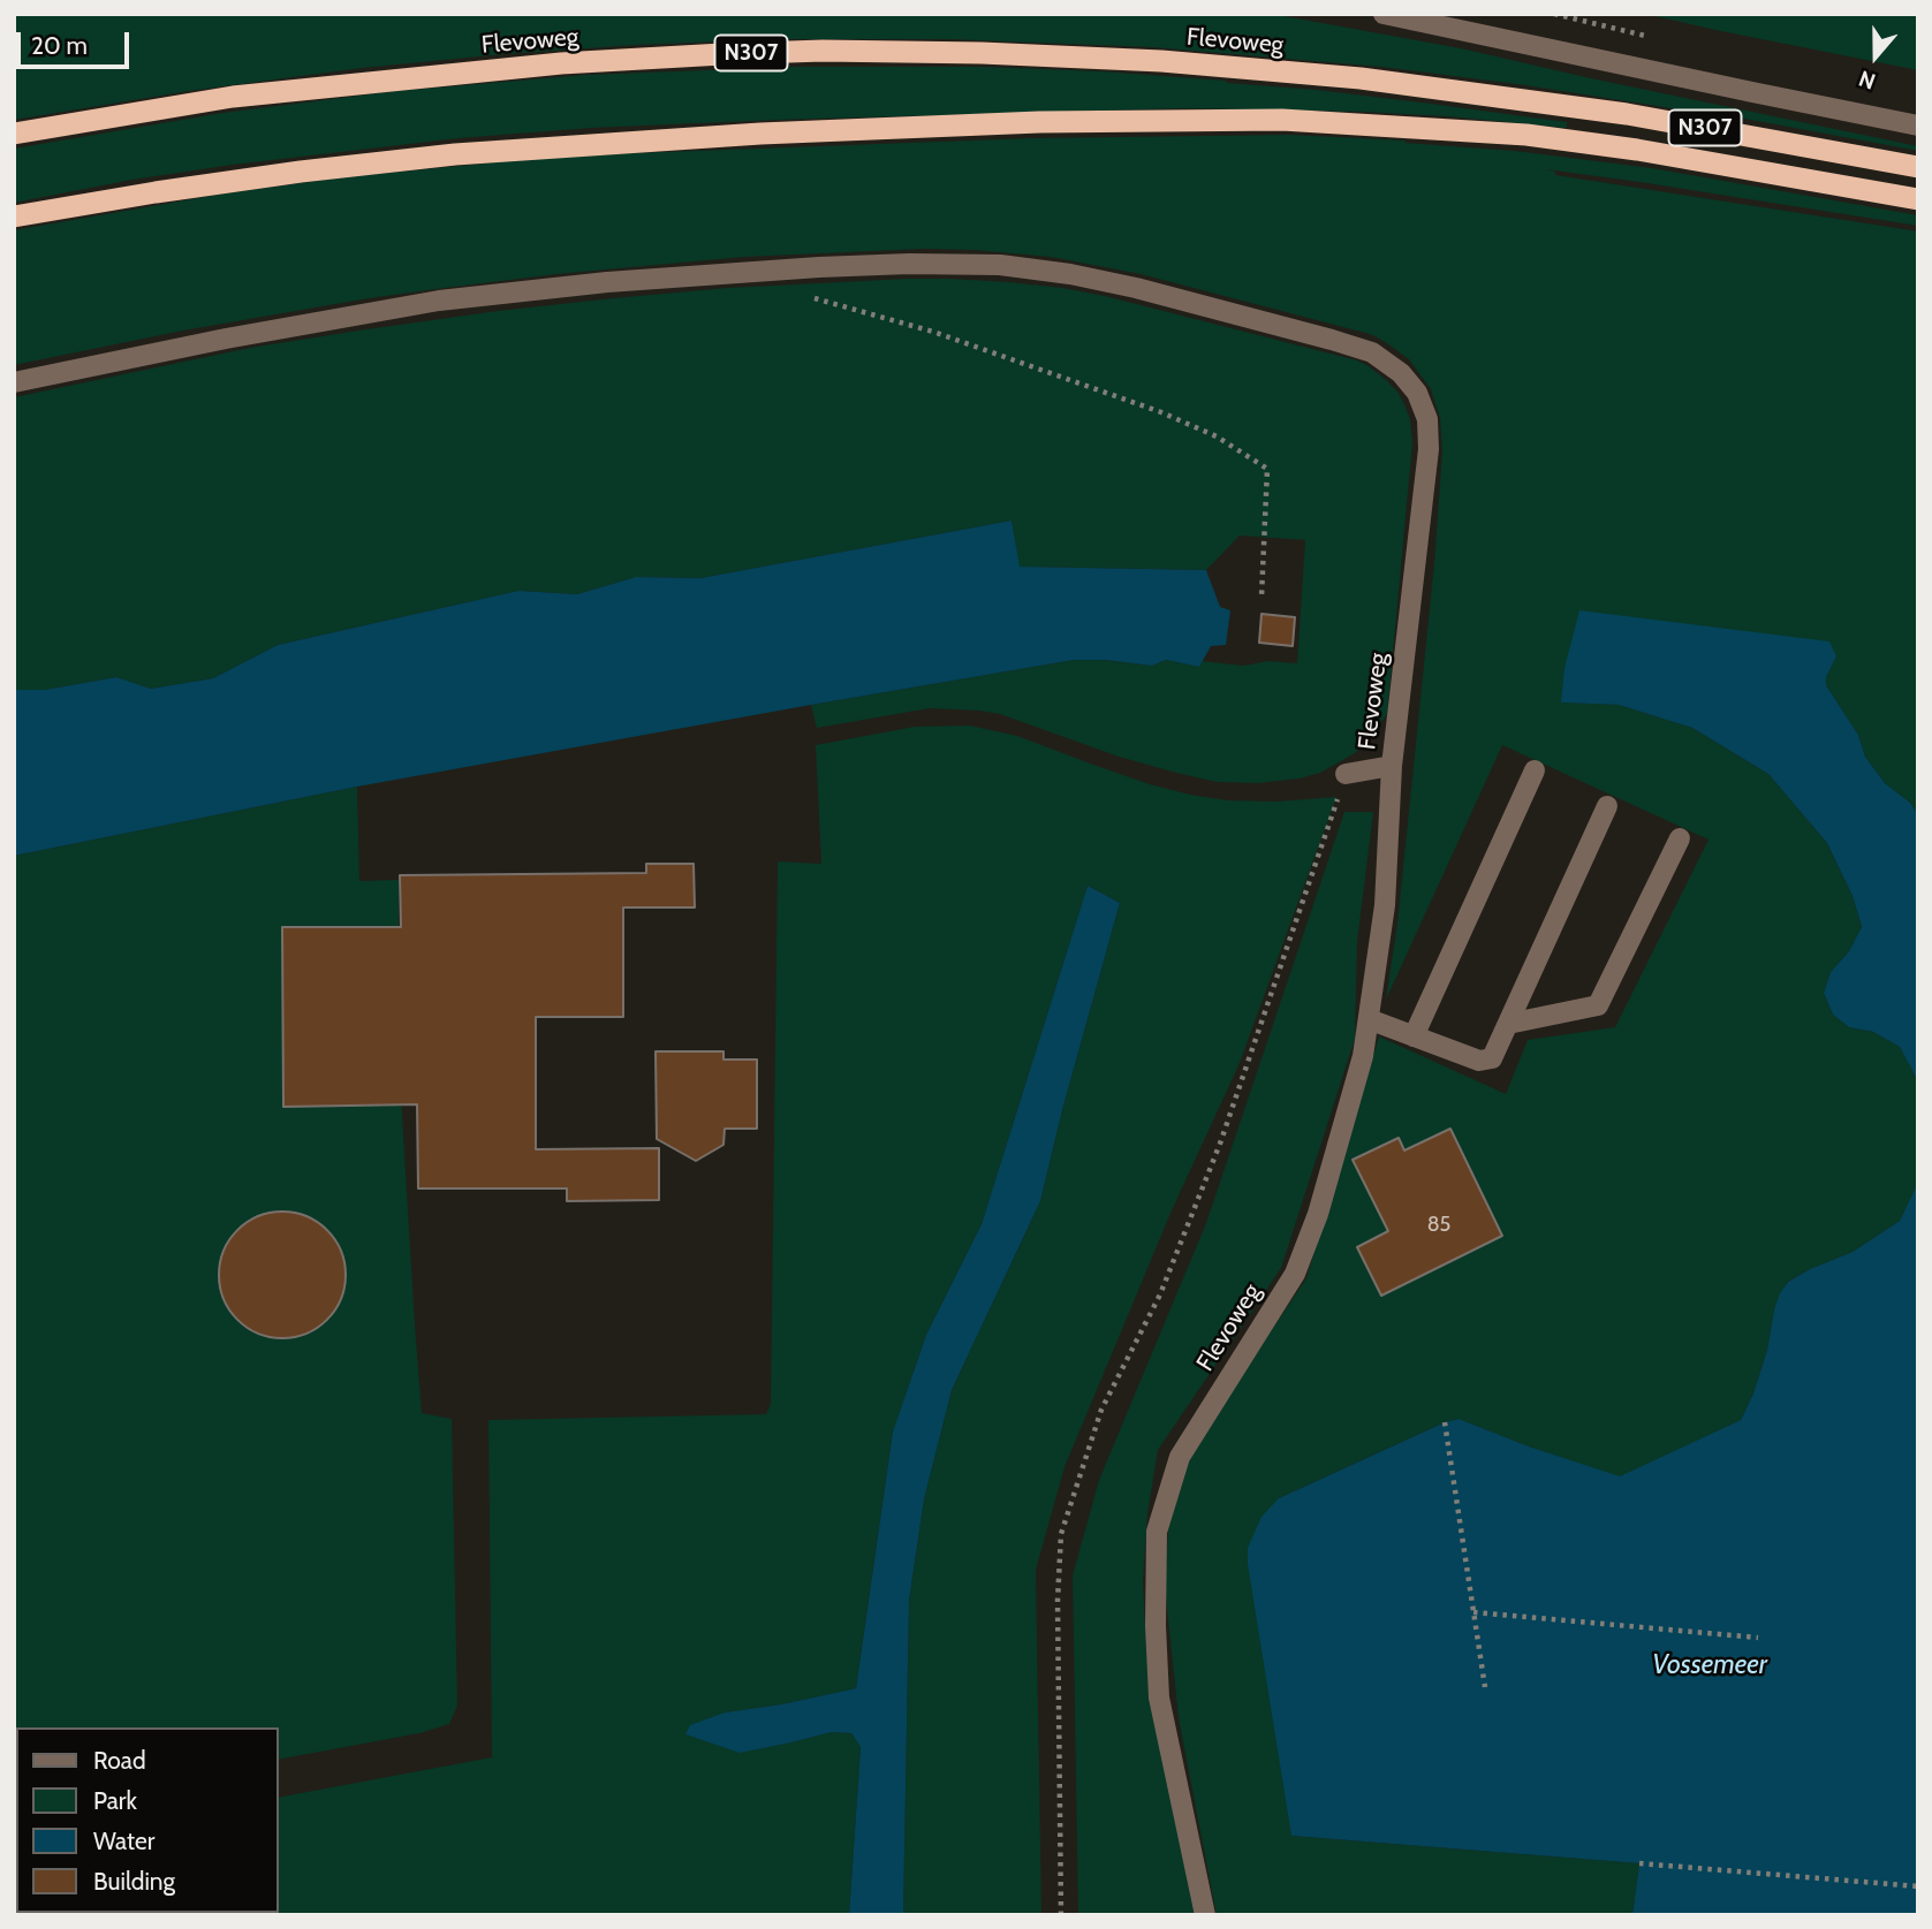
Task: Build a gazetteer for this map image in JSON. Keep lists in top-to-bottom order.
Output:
{
  "streets": {
    "highway": ["Flevoweg", "N307"]
  },
  "water": ["Vossemeer"],
  "house_numbers": ["85"],
  "legend": [
    "Road",
    "Park",
    "Water",
    "Building"
  ],
  "scale_bar": "20 m",
  "north": "bottom"
}
